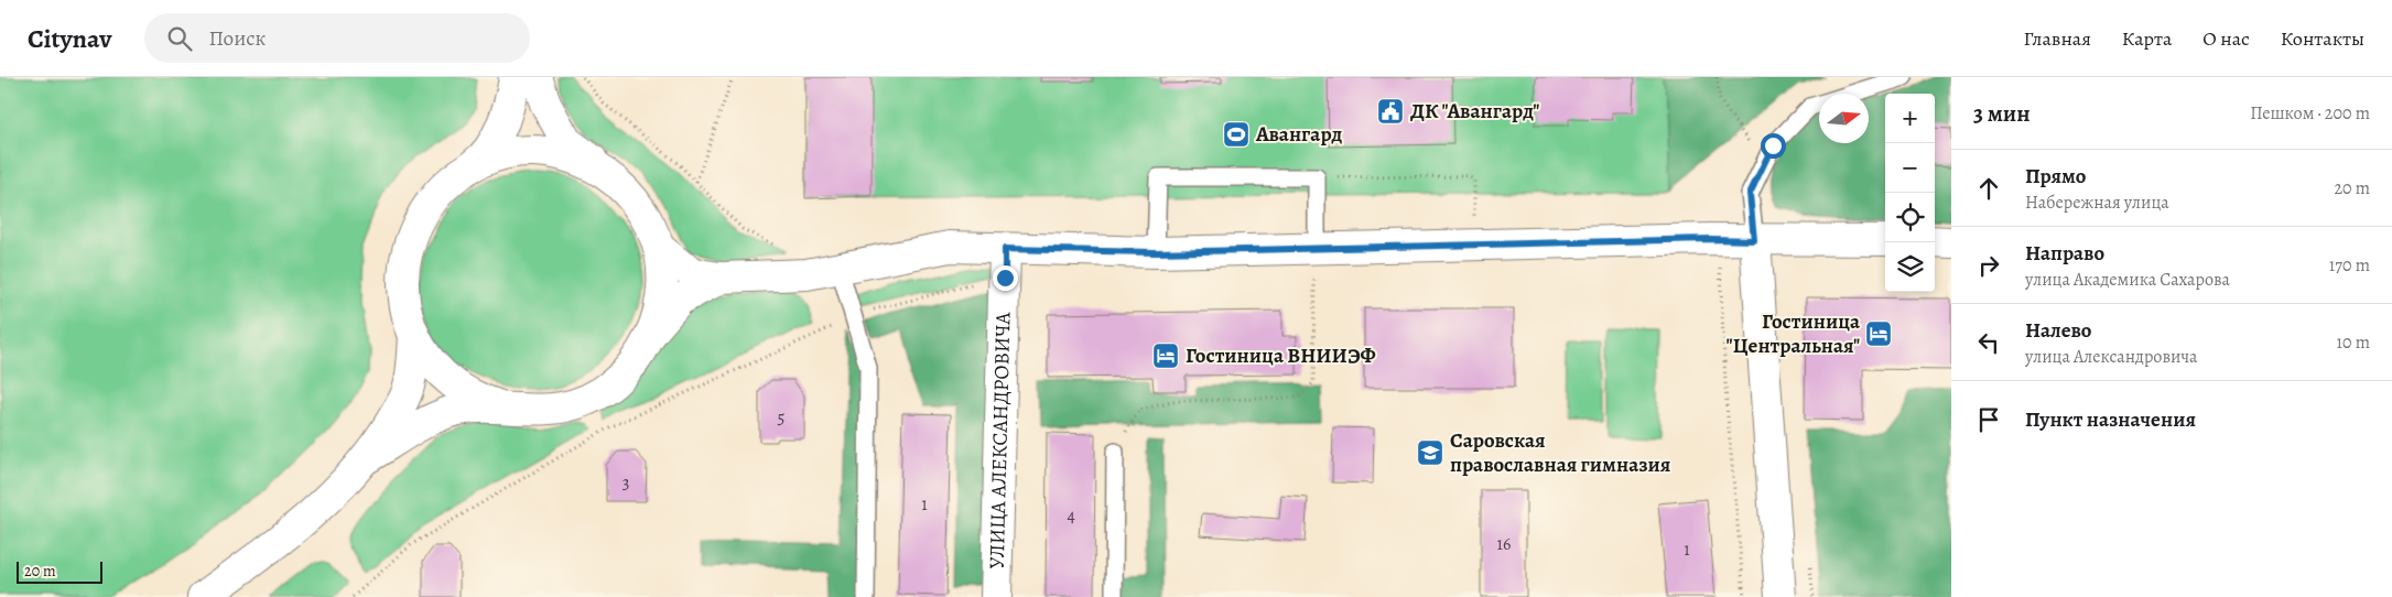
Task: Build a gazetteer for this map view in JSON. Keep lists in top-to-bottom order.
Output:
{
  "streets": {
    "street": ["УЛИЦА АЛЕКСАНДРОВИЧА"]
  },
  "places": {
    "public building": ["ДК \"Авангард\""],
    "sports": ["Авангард"],
    "hotel": ["Гостиница \"Центральная\"", "Гостиница ВНИИЭФ"],
    "school or university": ["Саровская православная гимназия"]
  },
  "house_numbers": [
    "5",
    "3",
    "1",
    "4",
    "16",
    "1"
  ],
  "scale_bar": "20 m",
  "north": "right",
  "page": {
    "header": "Citynav",
    "search": "Поиск",
    "nav": [
      "Главная",
      "Карта",
      "О нас",
      "Контакты"
    ],
    "heading": ["3 мин", "Пешком · 200 m"],
    "map_buttons": ["+", "−"],
    "list": [
      ["Прямо", "Набережная улица", "20 m"],
      ["Направо", "улица Академика Сахарова", "170 m"],
      ["Налево", "улица Александровича", "10 m"],
      "Пункт назначения"
    ],
    "scale": "20 m"
  }
}
